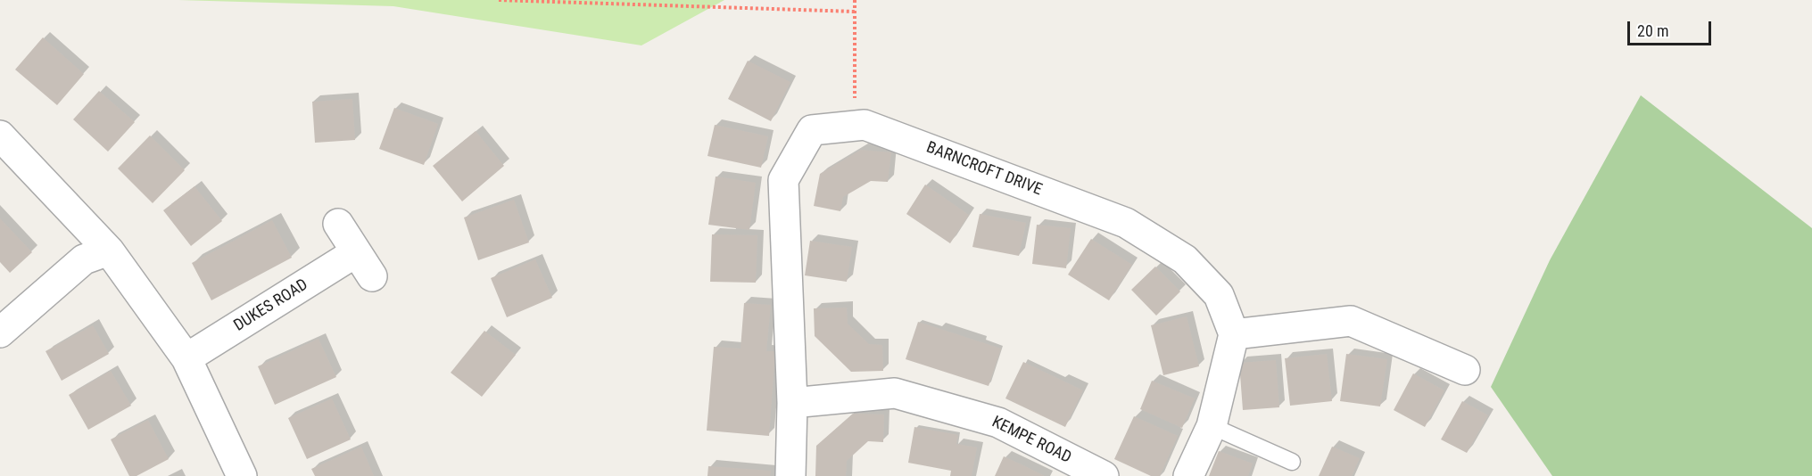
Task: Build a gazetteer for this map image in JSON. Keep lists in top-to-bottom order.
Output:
{
  "streets": {
    "street": ["BARNCROFT DRIVE", "DUKES ROAD", "KEMPE ROAD"]
  },
  "crossings": [
    ["BARNCROFT DRIVE", "KEMPE ROAD"]
  ],
  "scale_bar": "20 m"
}
